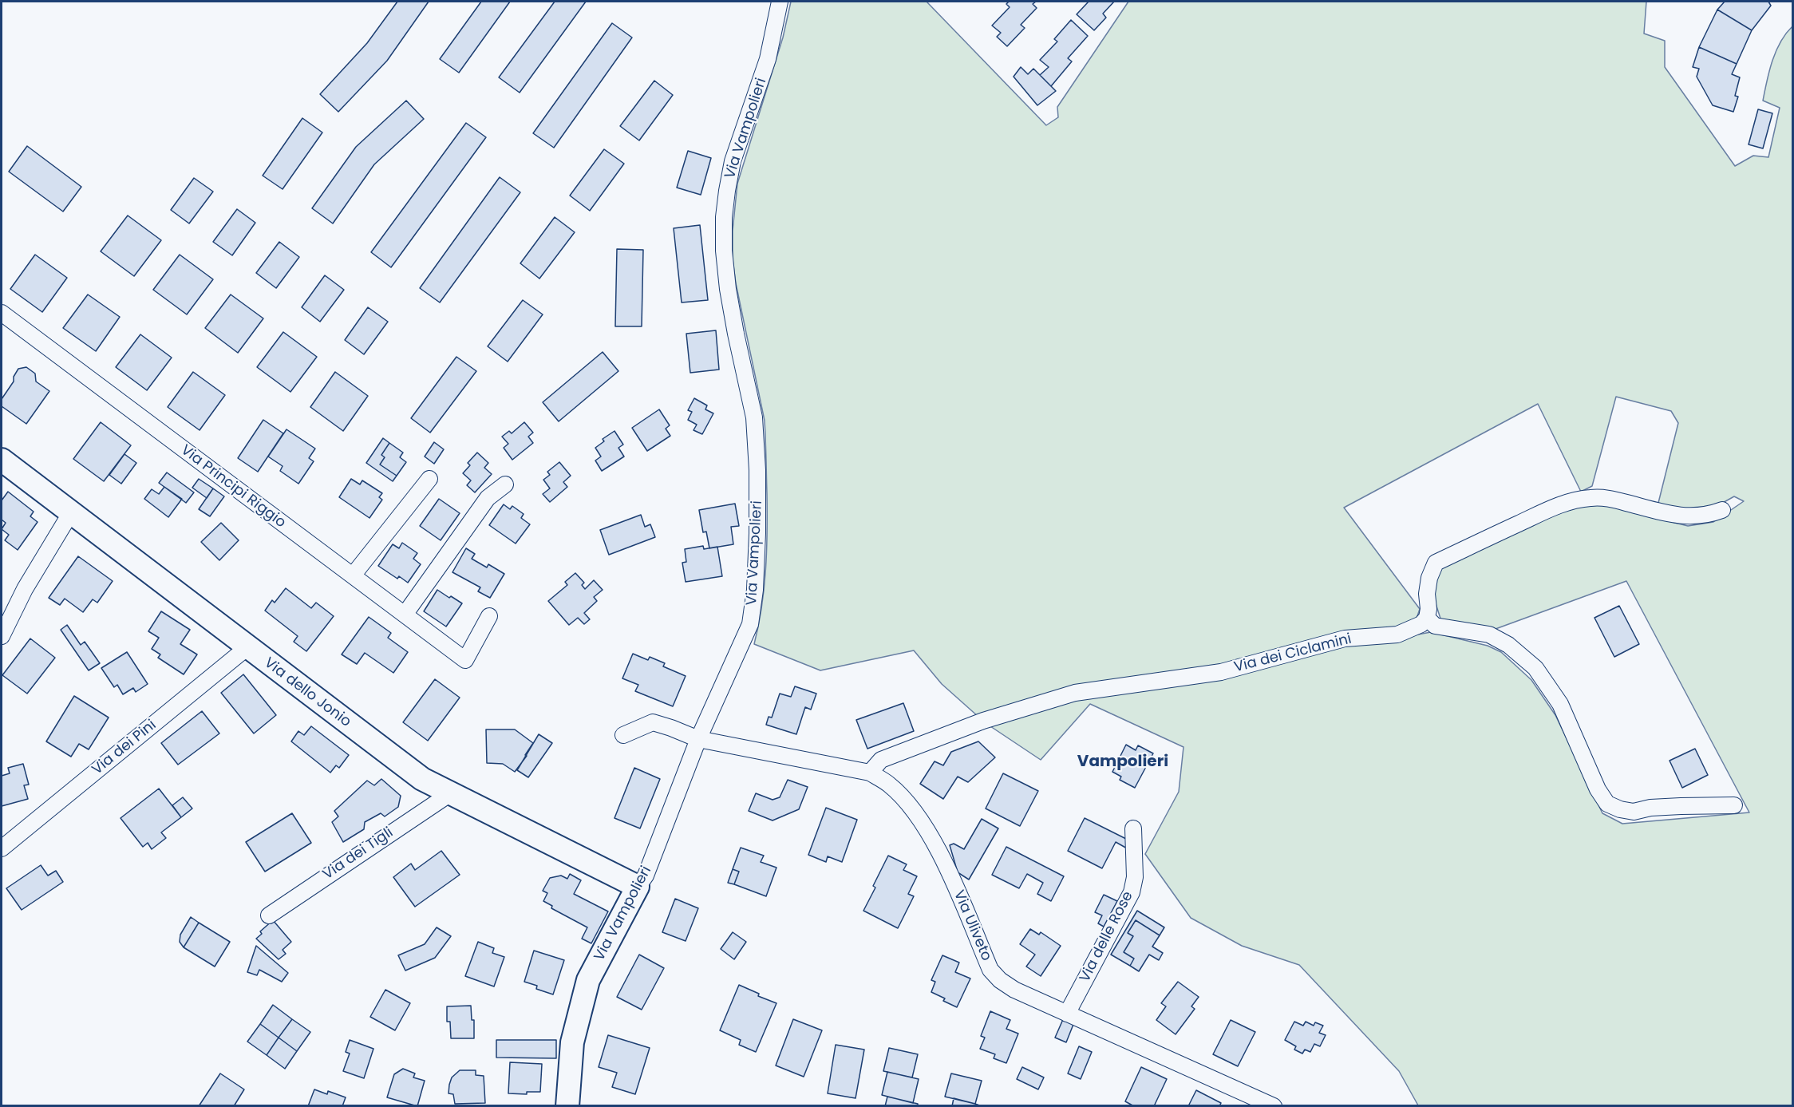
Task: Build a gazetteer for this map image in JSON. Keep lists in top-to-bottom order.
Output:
{
  "streets": {
    "street": [
      "Via Vampolieri",
      "Via Principi Riggio",
      "Via dei Ciclamini",
      "Via dello Jonio",
      "Via dei Pini",
      "Via dei Tigli",
      "Via Uliveto",
      "Via delle Rose"
    ]
  },
  "crossings": [
    ["Via Vampolieri", "Via dello Jonio"],
    ["Via Vampolieri", "Via Uliveto"],
    ["Via dei Ciclamini", "Via Uliveto"],
    ["Via dello Jonio", "Via dei Pini"],
    ["Via dello Jonio", "Via dei Tigli"],
    ["Via Uliveto", "Via delle Rose"]
  ],
  "districts": ["Vampolieri"]
}
